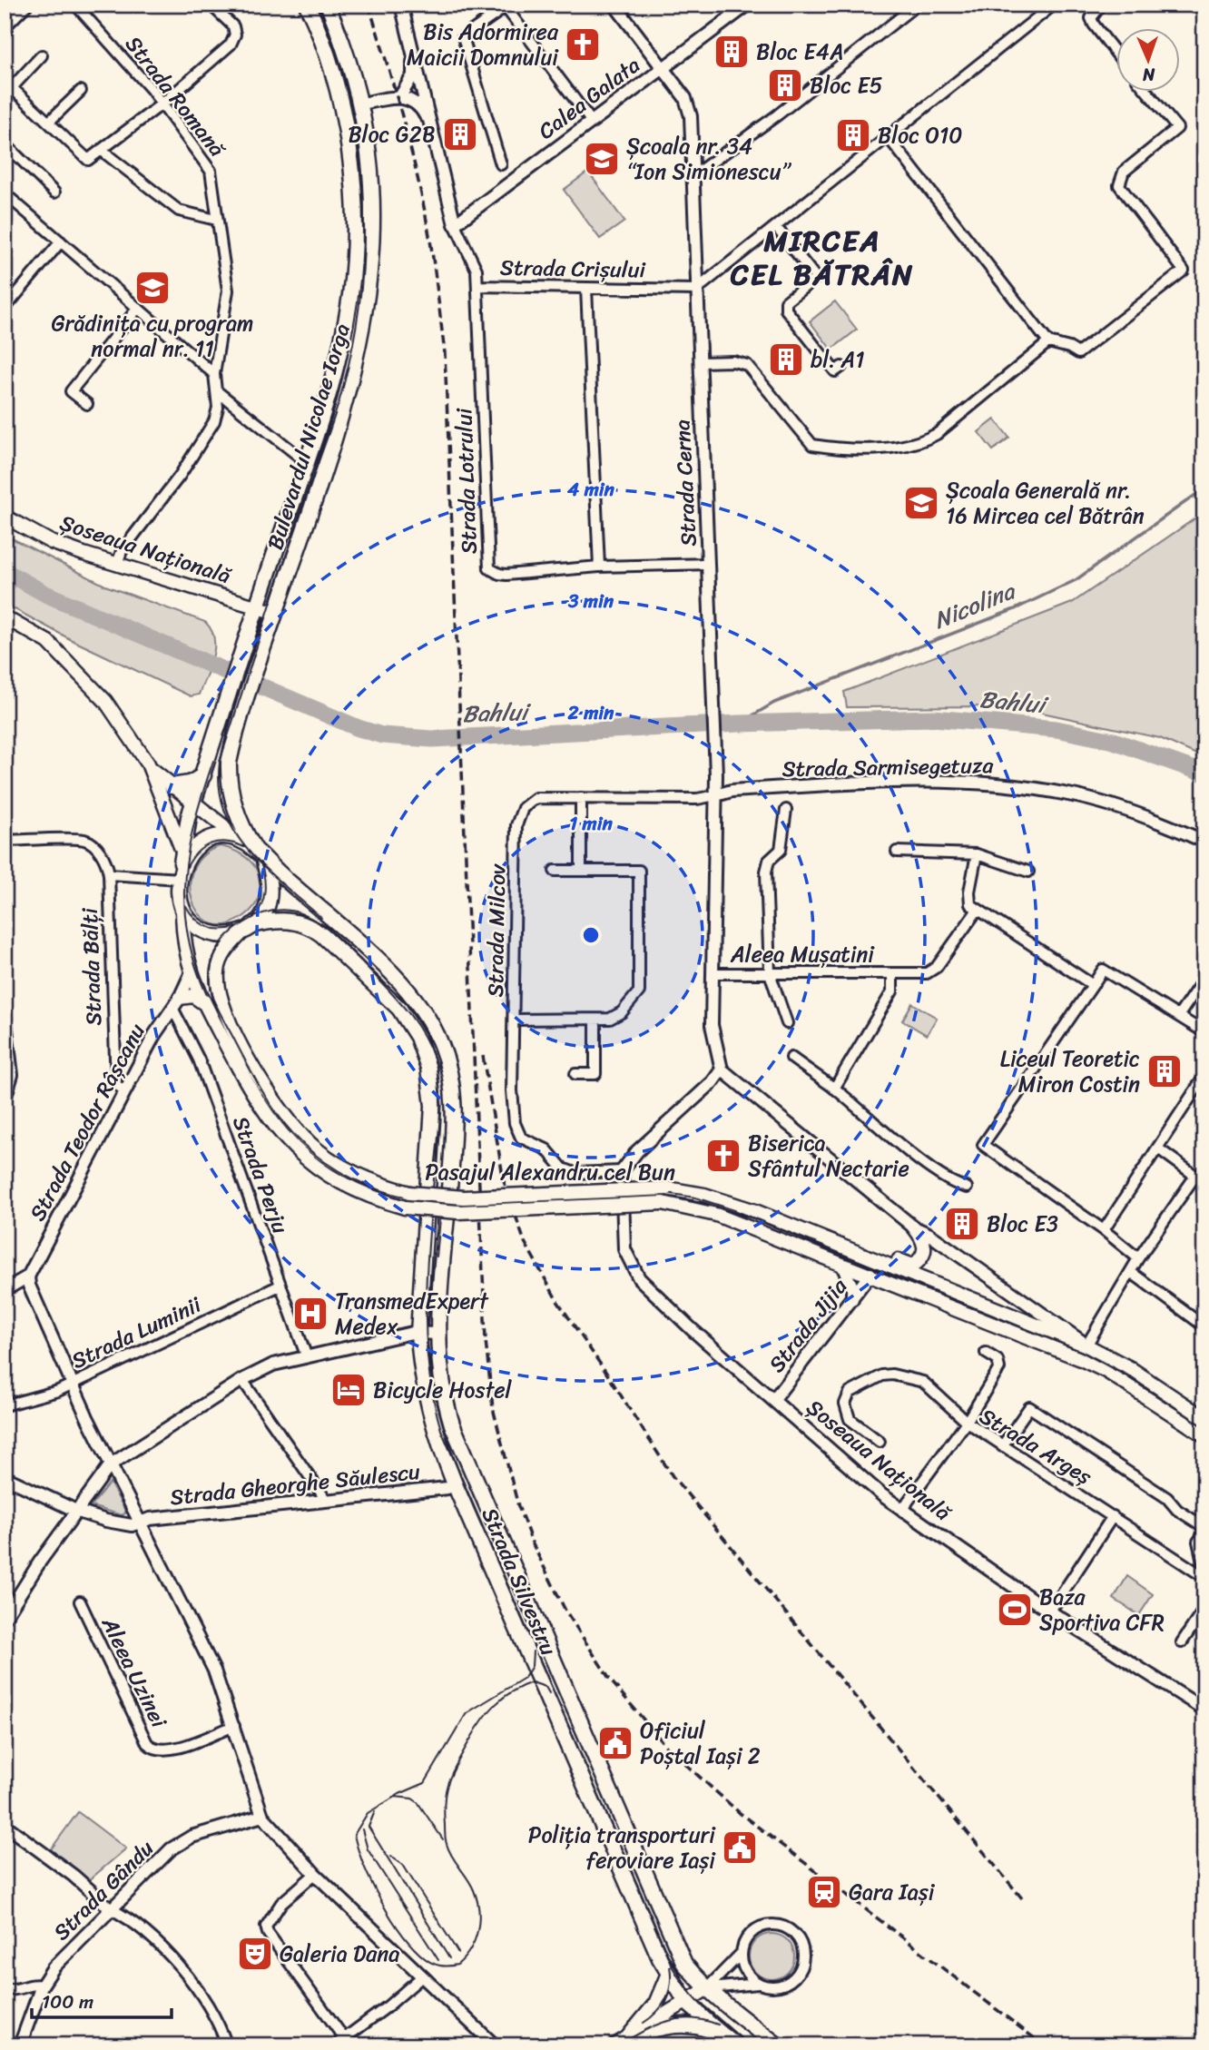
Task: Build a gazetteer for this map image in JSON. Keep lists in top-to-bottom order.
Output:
{
  "streets": {
    "main road": [
      "Bulevardul Nicolae Iorga",
      "Șoseaua Națională",
      "Pasajul Alexandru cel Bun",
      "Strada Silvestru"
    ],
    "street": [
      "Strada Romană",
      "Calea Galata",
      "Strada Crișului",
      "Strada Lotrului",
      "Strada Cerna",
      "Strada Sarmisegetuza",
      "Strada Milcov",
      "Aleea Mușatini",
      "Strada Bălți",
      "Strada Teodor Râșcanu",
      "Strada Perju",
      "Strada Jijia",
      "Strada Luminii",
      "Strada Argeș",
      "Strada Gheorghe Săulescu",
      "Aleea Uzinei",
      "Strada Gându"
    ]
  },
  "crossings": [
    ["Strada Romană", "Șoseaua Națională"],
    ["Calea Galata", "Strada Crișului"],
    ["Calea Galata", "Strada Cerna"],
    ["Strada Crișului", "Strada Lotrului"],
    ["Strada Crișului", "Strada Cerna"],
    ["Bulevardul Nicolae Iorga", "Șoseaua Națională"],
    ["Bulevardul Nicolae Iorga", "Pasajul Alexandru cel Bun"],
    ["Bulevardul Nicolae Iorga", "Strada Silvestru"],
    ["Strada Lotrului", "Strada Cerna"],
    ["Strada Cerna", "Strada Sarmisegetuza"],
    ["Strada Cerna", "Strada Milcov"],
    ["Strada Cerna", "Aleea Mușatini"],
    ["Șoseaua Națională", "Strada Milcov"],
    ["Șoseaua Națională", "Strada Jijia"],
    ["Șoseaua Națională", "Strada Argeș"],
    ["Strada Sarmisegetuza", "Strada Milcov"],
    ["Strada Bălți", "Strada Teodor Râșcanu"],
    ["Strada Teodor Râșcanu", "Pasajul Alexandru cel Bun"],
    ["Strada Teodor Râșcanu", "Strada Perju"],
    ["Pasajul Alexandru cel Bun", "Strada Jijia"],
    ["Pasajul Alexandru cel Bun", "Strada Silvestru"],
    ["Strada Perju", "Strada Luminii"],
    ["Strada Gheorghe Săulescu", "Strada Silvestru"]
  ],
  "districts": ["MIRCEA CEL BĂTRÂN"],
  "water": ["Nicolina", "Bahlui"],
  "places": {
    "church": ["Bis Adormirea Maicii Domnului", "Biserica Sfântul Nectarie"],
    "building": [
      "Bloc E4A",
      "Bloc E5",
      "Bloc G2B",
      "Bloc O10",
      "bl. A1",
      "Liceul Teoretic Miron Costin",
      "Bloc E3"
    ],
    "school or university": ["Școala nr. 34 “Ion Simionescu”", "Grădinița cu program normal nr. 11", "Școala Generală nr. 16 Mircea cel Bătrân"],
    "hospital": ["TransmedExpert Medex"],
    "hotel": ["Bicycle Hostel"],
    "sports": ["Baza Sportiva CFR"],
    "public building": ["Oficiul Poștal Iași 2", "Poliția transporturi feroviare Iași"],
    "station": ["Gara Iași"],
    "theatre": ["Galeria Dana"]
  },
  "scale_bar": "100 m",
  "north": "bottom",
  "rings": [
    "4 min",
    "3 min",
    "2 min",
    "1 min"
  ]
}
